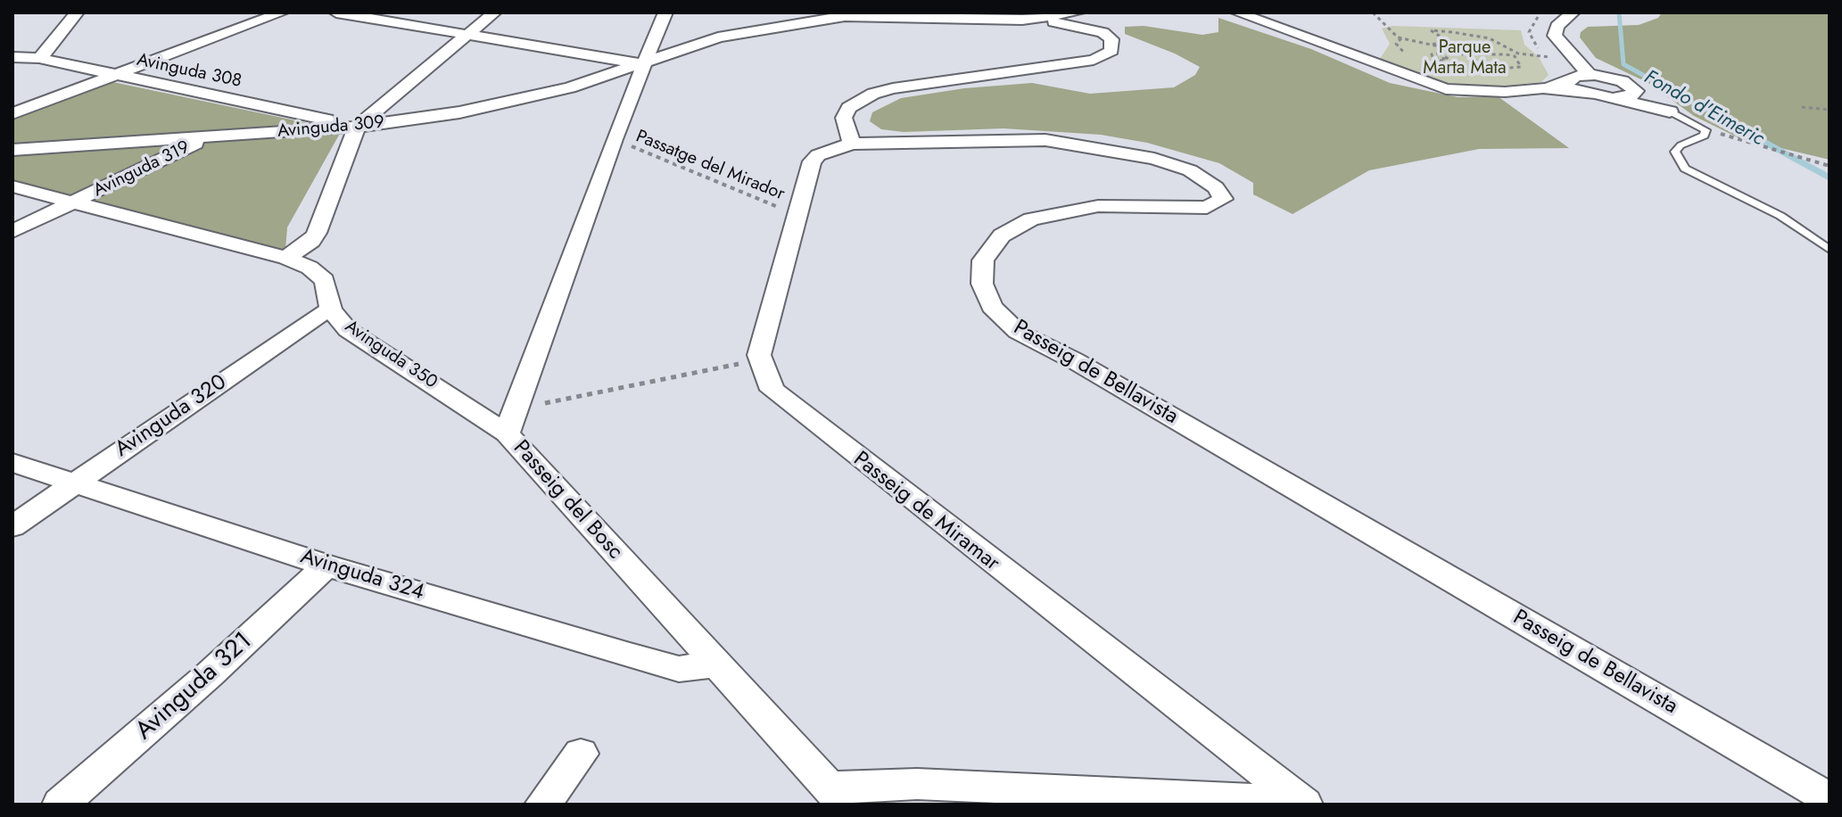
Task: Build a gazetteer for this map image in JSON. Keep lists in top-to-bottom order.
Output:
{
  "streets": {
    "street": [
      "Avinguda 308",
      "Avinguda 309",
      "Avinguda 319",
      "Avinguda 350",
      "Passeig de Bellavista",
      "Avinguda 320",
      "Passeig del Bosc",
      "Passeig de Miramar",
      "Avinguda 324",
      "Avinguda 321"
    ],
    "path": ["Passatge del Mirador"]
  },
  "crossings": [
    ["Avinguda 308", "Avinguda 309"],
    ["Avinguda 308", "Avinguda 319"],
    ["Avinguda 309", "Avinguda 319"],
    ["Avinguda 309", "Passeig del Bosc"],
    ["Passatge del Mirador", "Passeig del Bosc"],
    ["Avinguda 350", "Avinguda 320"],
    ["Avinguda 350", "Passeig del Bosc"],
    ["Avinguda 320", "Avinguda 324"],
    ["Passeig del Bosc", "Avinguda 324"],
    ["Avinguda 324", "Avinguda 321"]
  ],
  "water": ["Fondo d'Eimeric"],
  "parks": ["Parque Marta Mata"]
}
